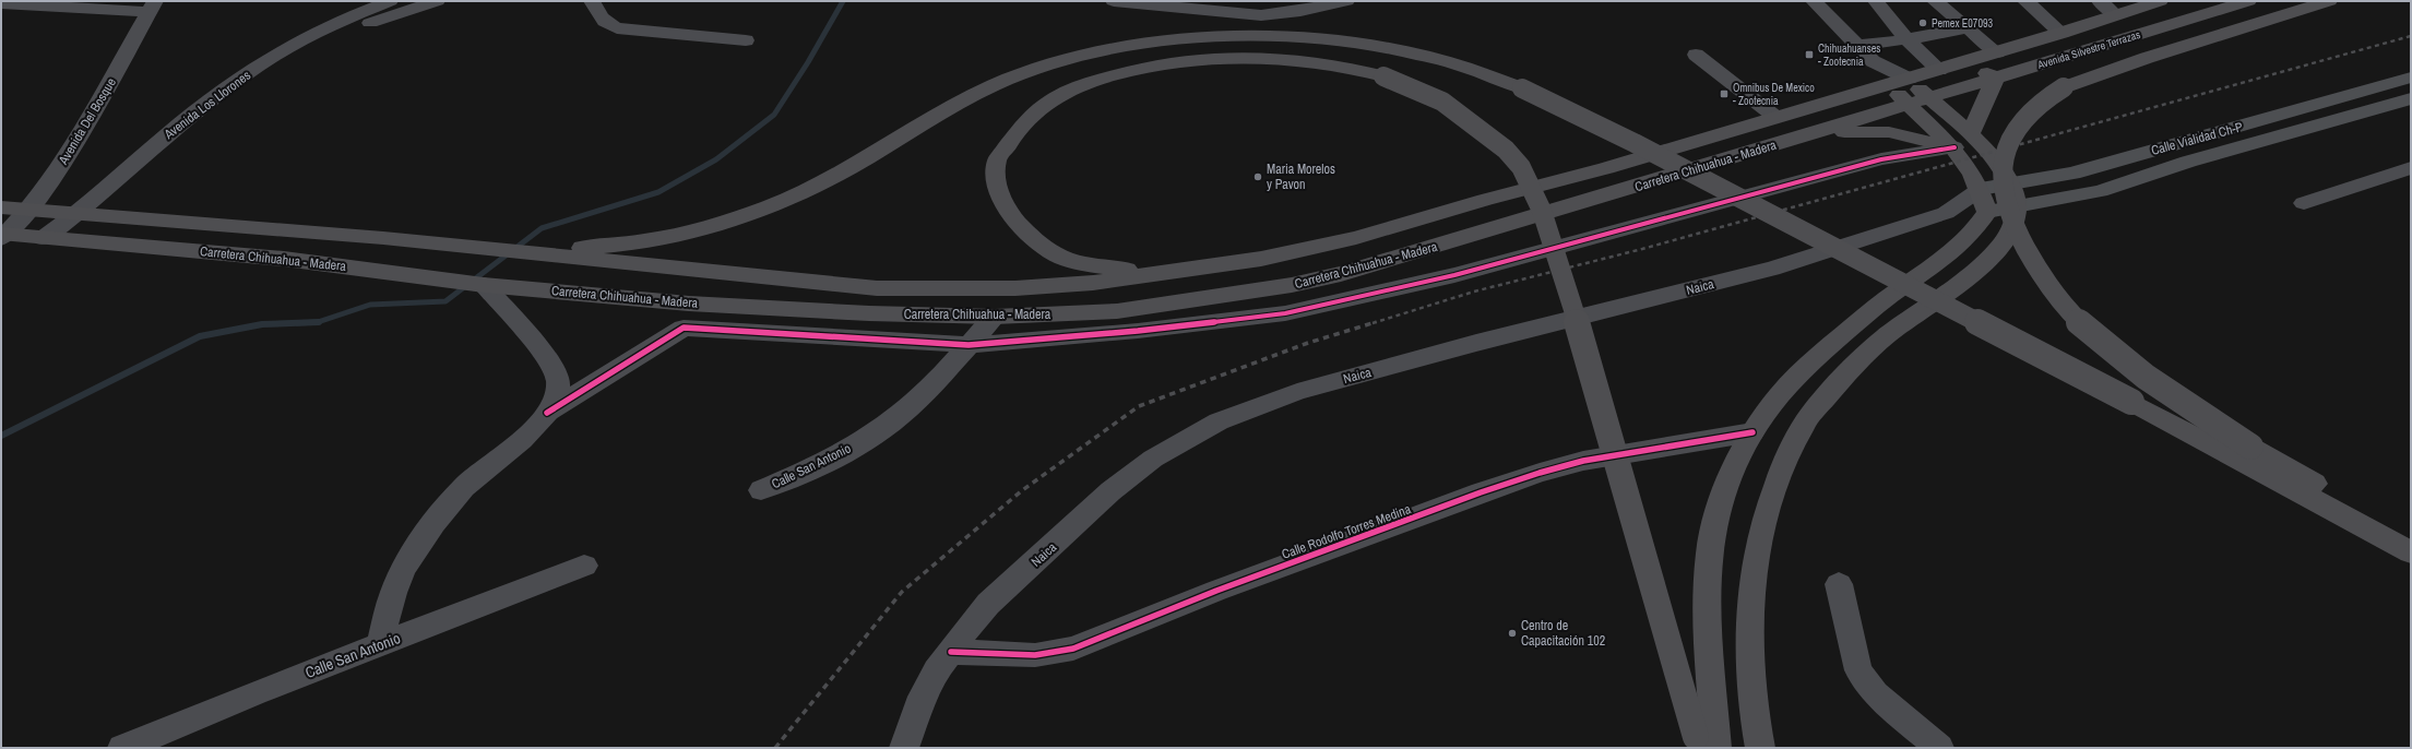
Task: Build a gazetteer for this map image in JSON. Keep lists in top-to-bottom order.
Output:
{
  "streets": {
    "highway": ["Avenida Silvestre Terrazas", "Carretera Chihuahua - Madera"],
    "main road": ["Calle Vialidad Ch-P"],
    "street": [
      "Avenida Los Llorones",
      "Avenida Del Bosque",
      "Naica",
      "Calle San Antonio",
      "Calle Rodolfo Torres Medina"
    ]
  },
  "crossings": [
    ["Avenida Silvestre Terrazas", "Carretera Chihuahua - Madera"],
    ["Avenida Los Llorones", "Carretera Chihuahua - Madera"],
    ["Avenida Del Bosque", "Carretera Chihuahua - Madera"],
    ["Calle Vialidad Ch-P", "Naica"],
    ["Carretera Chihuahua - Madera", "Calle San Antonio"],
    ["Naica", "Calle Rodolfo Torres Medina"]
  ],
  "places": {
    "other": ["Pemex E07093", "Maria Morelos y Pavon", "Centro de Capacitación 102"],
    "transit": ["Chihuahuanses - Zootecnia", "Omnibus De Mexico - Zootecnia"]
  }
}
